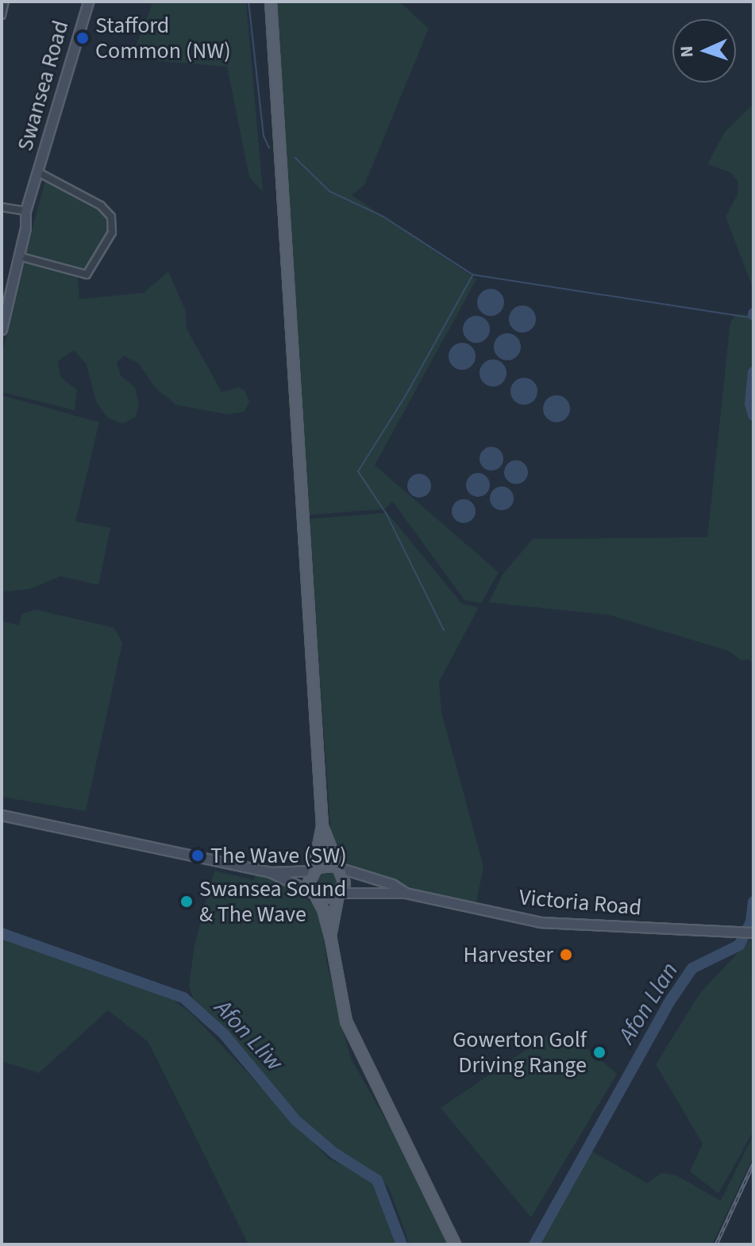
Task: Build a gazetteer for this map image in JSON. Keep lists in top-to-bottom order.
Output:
{
  "streets": {
    "main road": ["Swansea Road", "Victoria Road"]
  },
  "water": ["Afon Llan", "Afon Lliw"],
  "places": [
    "Stafford Common (NW)",
    "The Wave (SW)",
    "Swansea Sound & The Wave",
    "Harvester",
    "Gowerton Golf Driving Range"
  ],
  "north": "left"
}
